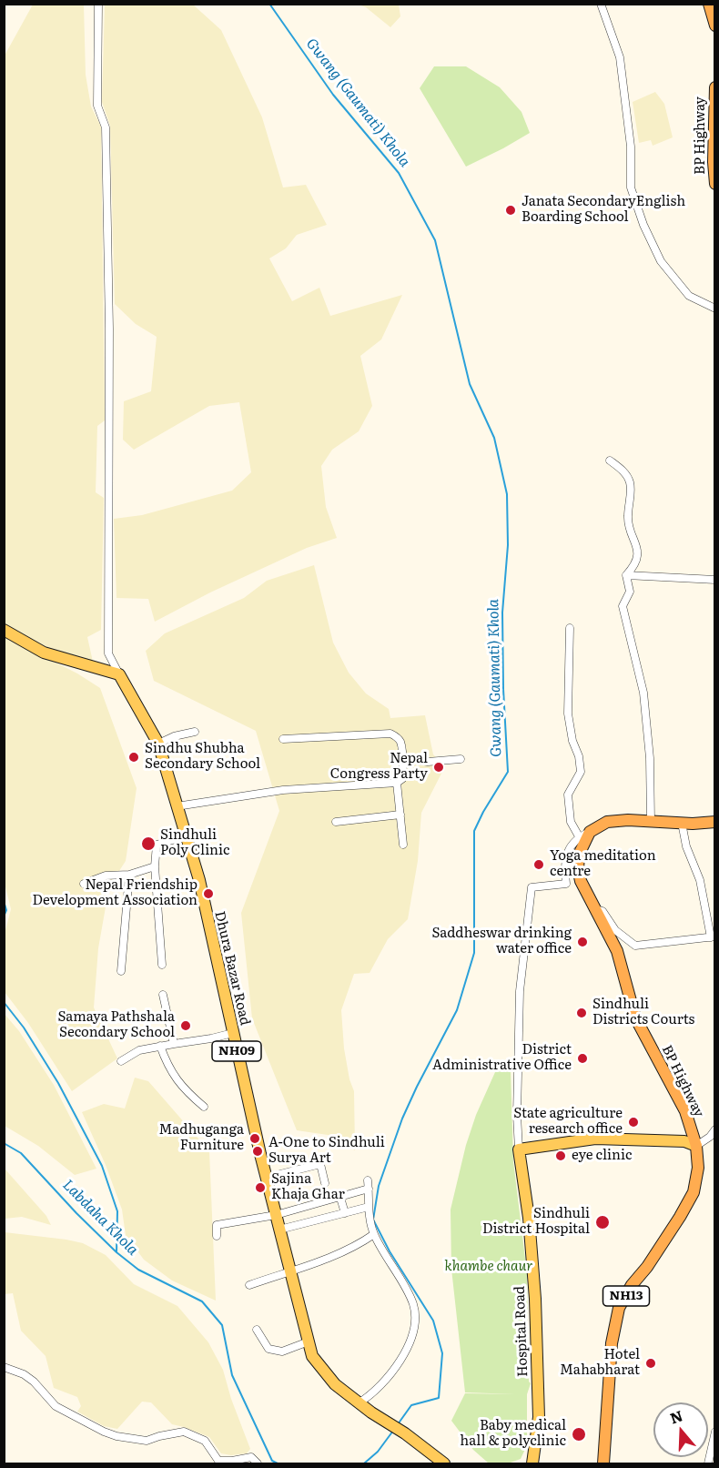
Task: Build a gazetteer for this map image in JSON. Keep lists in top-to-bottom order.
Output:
{
  "streets": {
    "highway": ["BP Highway", "NH13"],
    "main road": ["Dhura Bazar Road", "NH09", "Hospital Road"]
  },
  "water": ["Gwang (Gaumati) Khola", "Labdaha Khola"],
  "parks": ["khambe chaur"],
  "places": [
    "Janata SecondaryEnglish Boarding School",
    "Sindhu Shubha Secondary School",
    "Nepal Congress Party",
    "Sindhuli Poly Clinic",
    "Yoga meditation centre",
    "Nepal Friendship Development Association",
    "Saddheswar drinking water office",
    "Sindhuli Districts Courts",
    "Samaya Pathshala Secondary School",
    "District Administrative Office",
    "State agriculture research office",
    "Madhuganga Furniture",
    "A-One to Sindhuli Surya Art",
    "eye clinic",
    "Sajina Khaja Ghar",
    "Sindhuli District Hospital",
    "Hotel Mahabharat",
    "Baby medical hall & polyclinic"
  ],
  "north": "top"
}
